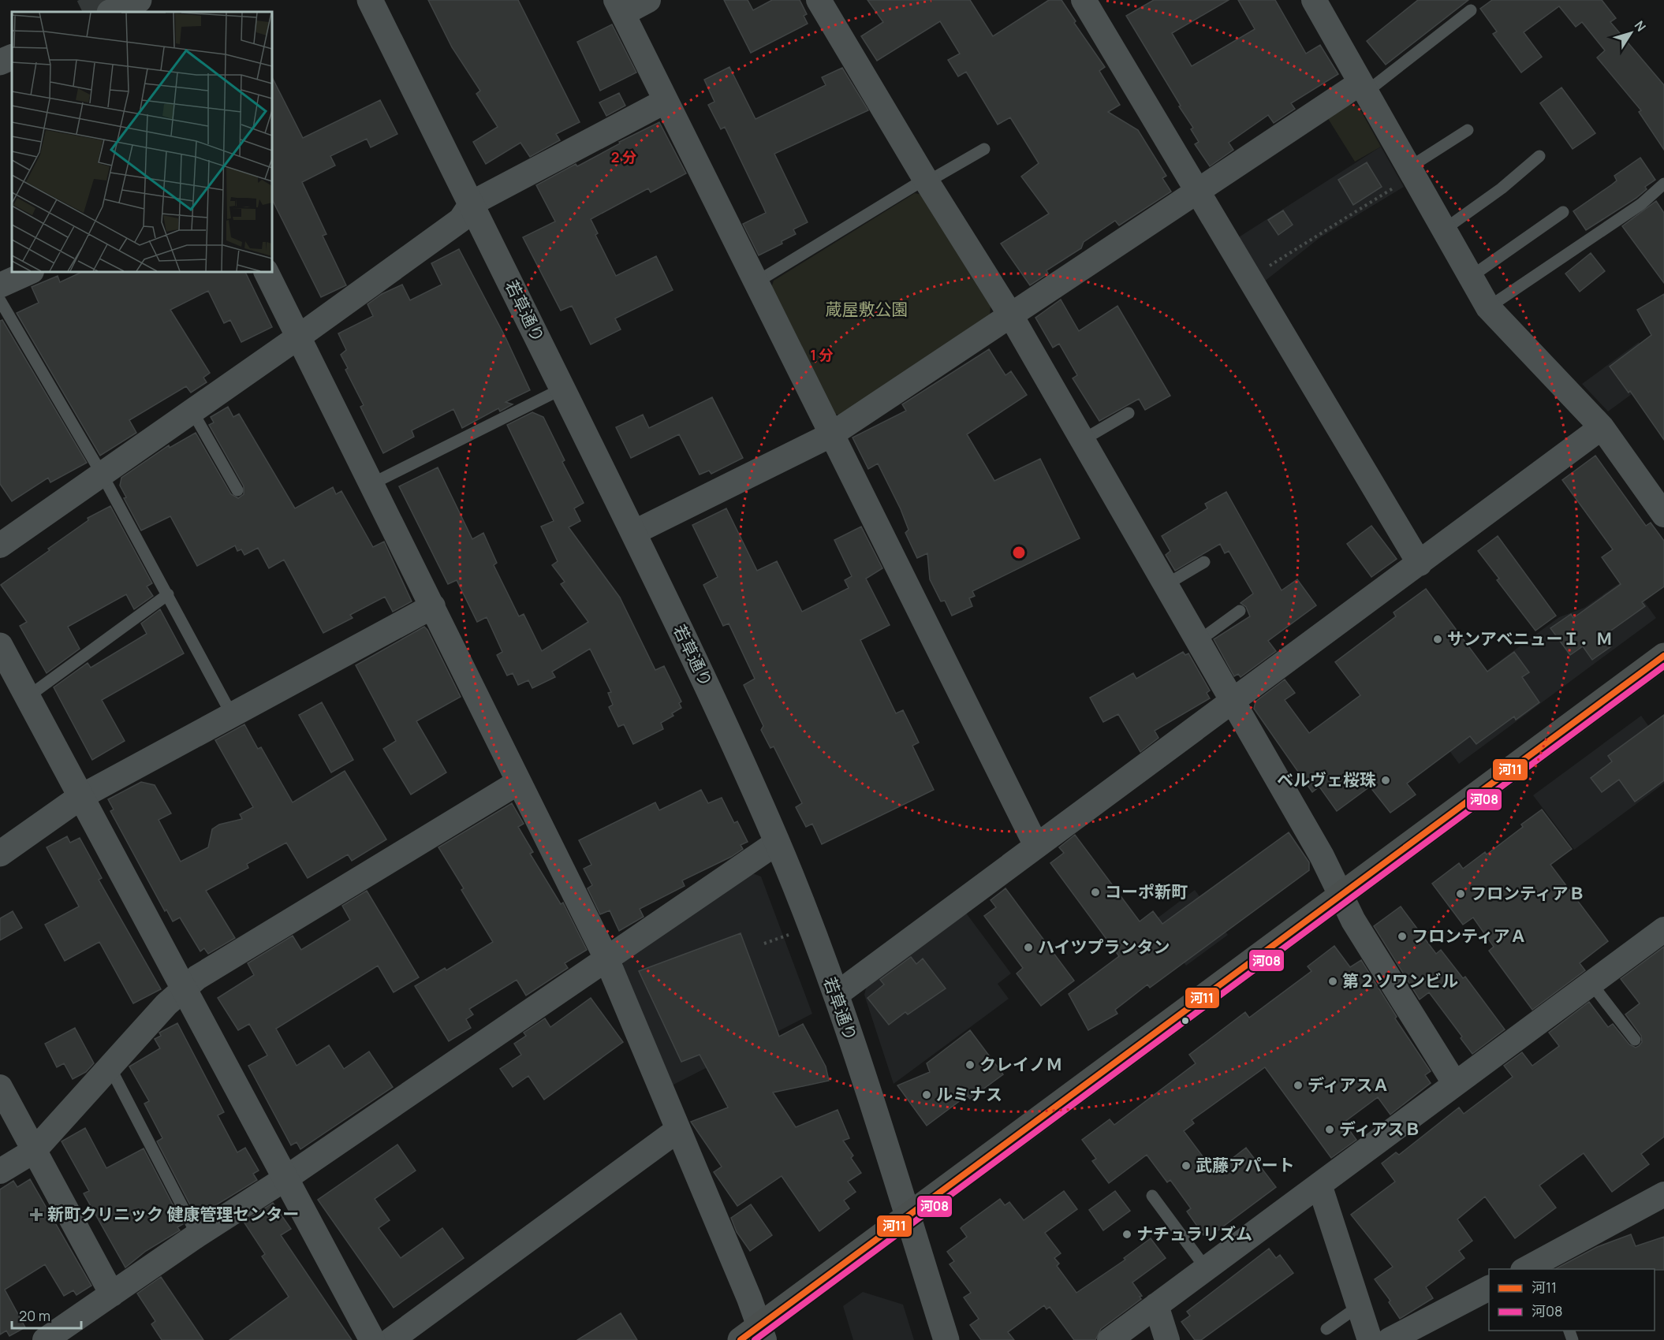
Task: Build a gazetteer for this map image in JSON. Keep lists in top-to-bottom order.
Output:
{
  "streets": {
    "street": ["若草通り"]
  },
  "parks": ["蔵屋敷公園"],
  "places": {
    "other": [
      "サンアベニューＩ．Ｍ",
      "ベルヴェ桜珠",
      "コーポ新町",
      "フロンティアＢ",
      "フロンティアＡ",
      "ハイツプランタン",
      "第２ソワンビル",
      "クレイノＭ",
      "ディアスＡ",
      "ルミナス",
      "ディアスＢ",
      "武藤アパート",
      "ナチュラリズム"
    ],
    "health": ["新町クリニック 健康管理センター"]
  },
  "lines": ["transit line 河11", "transit line 河08"],
  "legend": ["河11", "河08"],
  "scale_bar": "20 m",
  "north": "top right",
  "rings": ["2 分", "1 分"]
}
